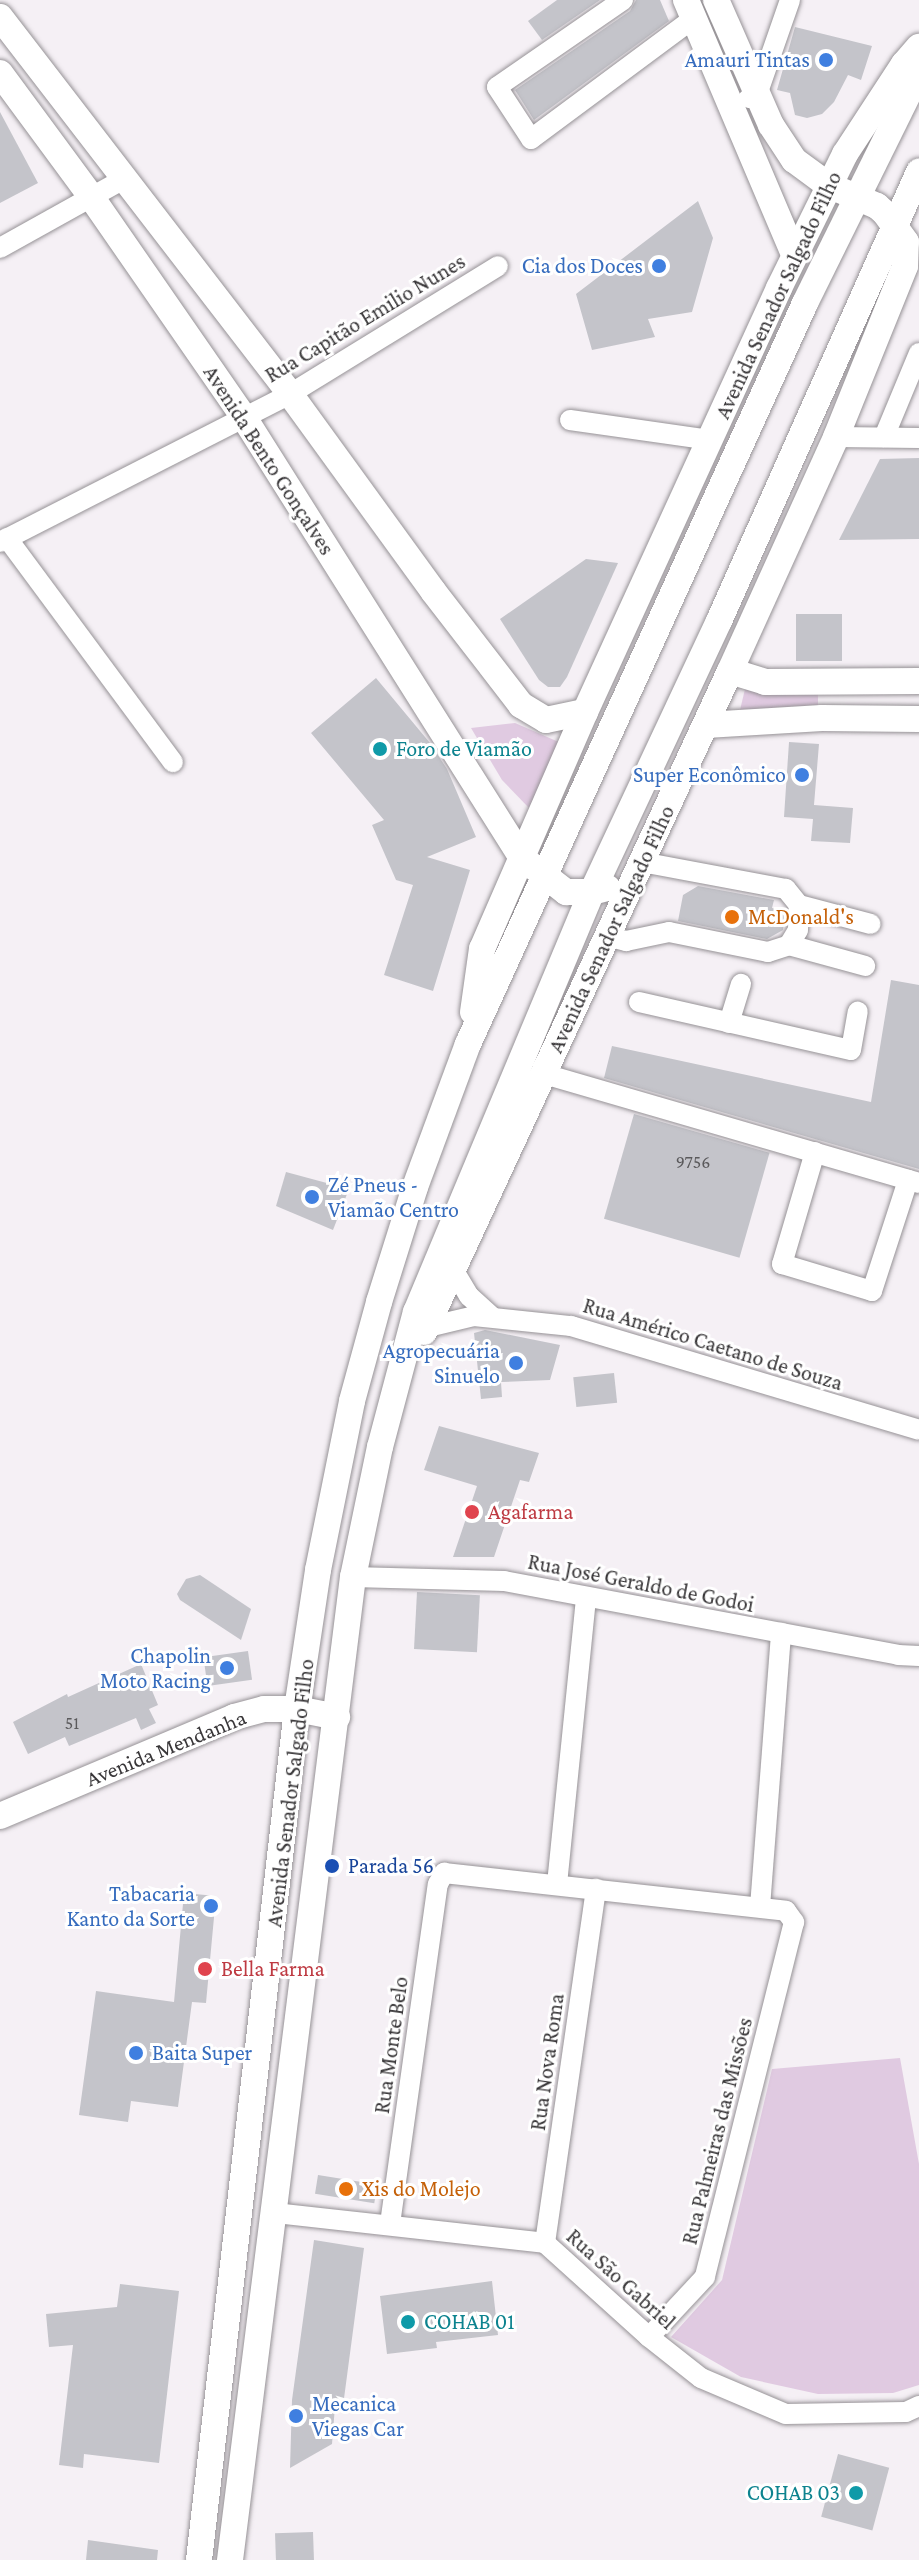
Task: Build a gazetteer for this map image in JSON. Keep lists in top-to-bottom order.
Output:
{
  "streets": {
    "main road": ["Avenida Senador Salgado Filho", "Avenida Bento Gonçalves", "Avenida Mendanha"],
    "street": [
      "Rua Capitão Emilio Nunes",
      "Rua Américo Caetano de Souza",
      "Rua José Geraldo de Godoi",
      "Rua Monte Belo",
      "Rua Nova Roma",
      "Rua Palmeiras das Missões",
      "Rua São Gabriel"
    ]
  },
  "crossings": [
    ["Avenida Senador Salgado Filho", "Avenida Bento Gonçalves"],
    ["Avenida Senador Salgado Filho", "Rua Américo Caetano de Souza"],
    ["Avenida Senador Salgado Filho", "Rua José Geraldo de Godoi"],
    ["Avenida Senador Salgado Filho", "Avenida Mendanha"],
    ["Avenida Senador Salgado Filho", "Rua São Gabriel"],
    ["Rua Capitão Emilio Nunes", "Avenida Bento Gonçalves"],
    ["Rua Monte Belo", "Rua São Gabriel"],
    ["Rua Nova Roma", "Rua São Gabriel"],
    ["Rua Palmeiras das Missões", "Rua São Gabriel"]
  ],
  "places": [
    "Amauri Tintas",
    "Cia dos Doces",
    "Foro de Viamão",
    "Super Econômico",
    "McDonald's",
    "Zé Pneus - Viamão Centro",
    "Agropecuária Sinuelo",
    "Agafarma",
    "Chapolin Moto Racing",
    "Parada 56",
    "Tabacaria Kanto da Sorte",
    "Bella Farma",
    "Baita Super",
    "Xis do Molejo",
    "COHAB 01",
    "Mecanica Viegas Car",
    "COHAB 03"
  ],
  "house_numbers": ["9756", "51"]
}
